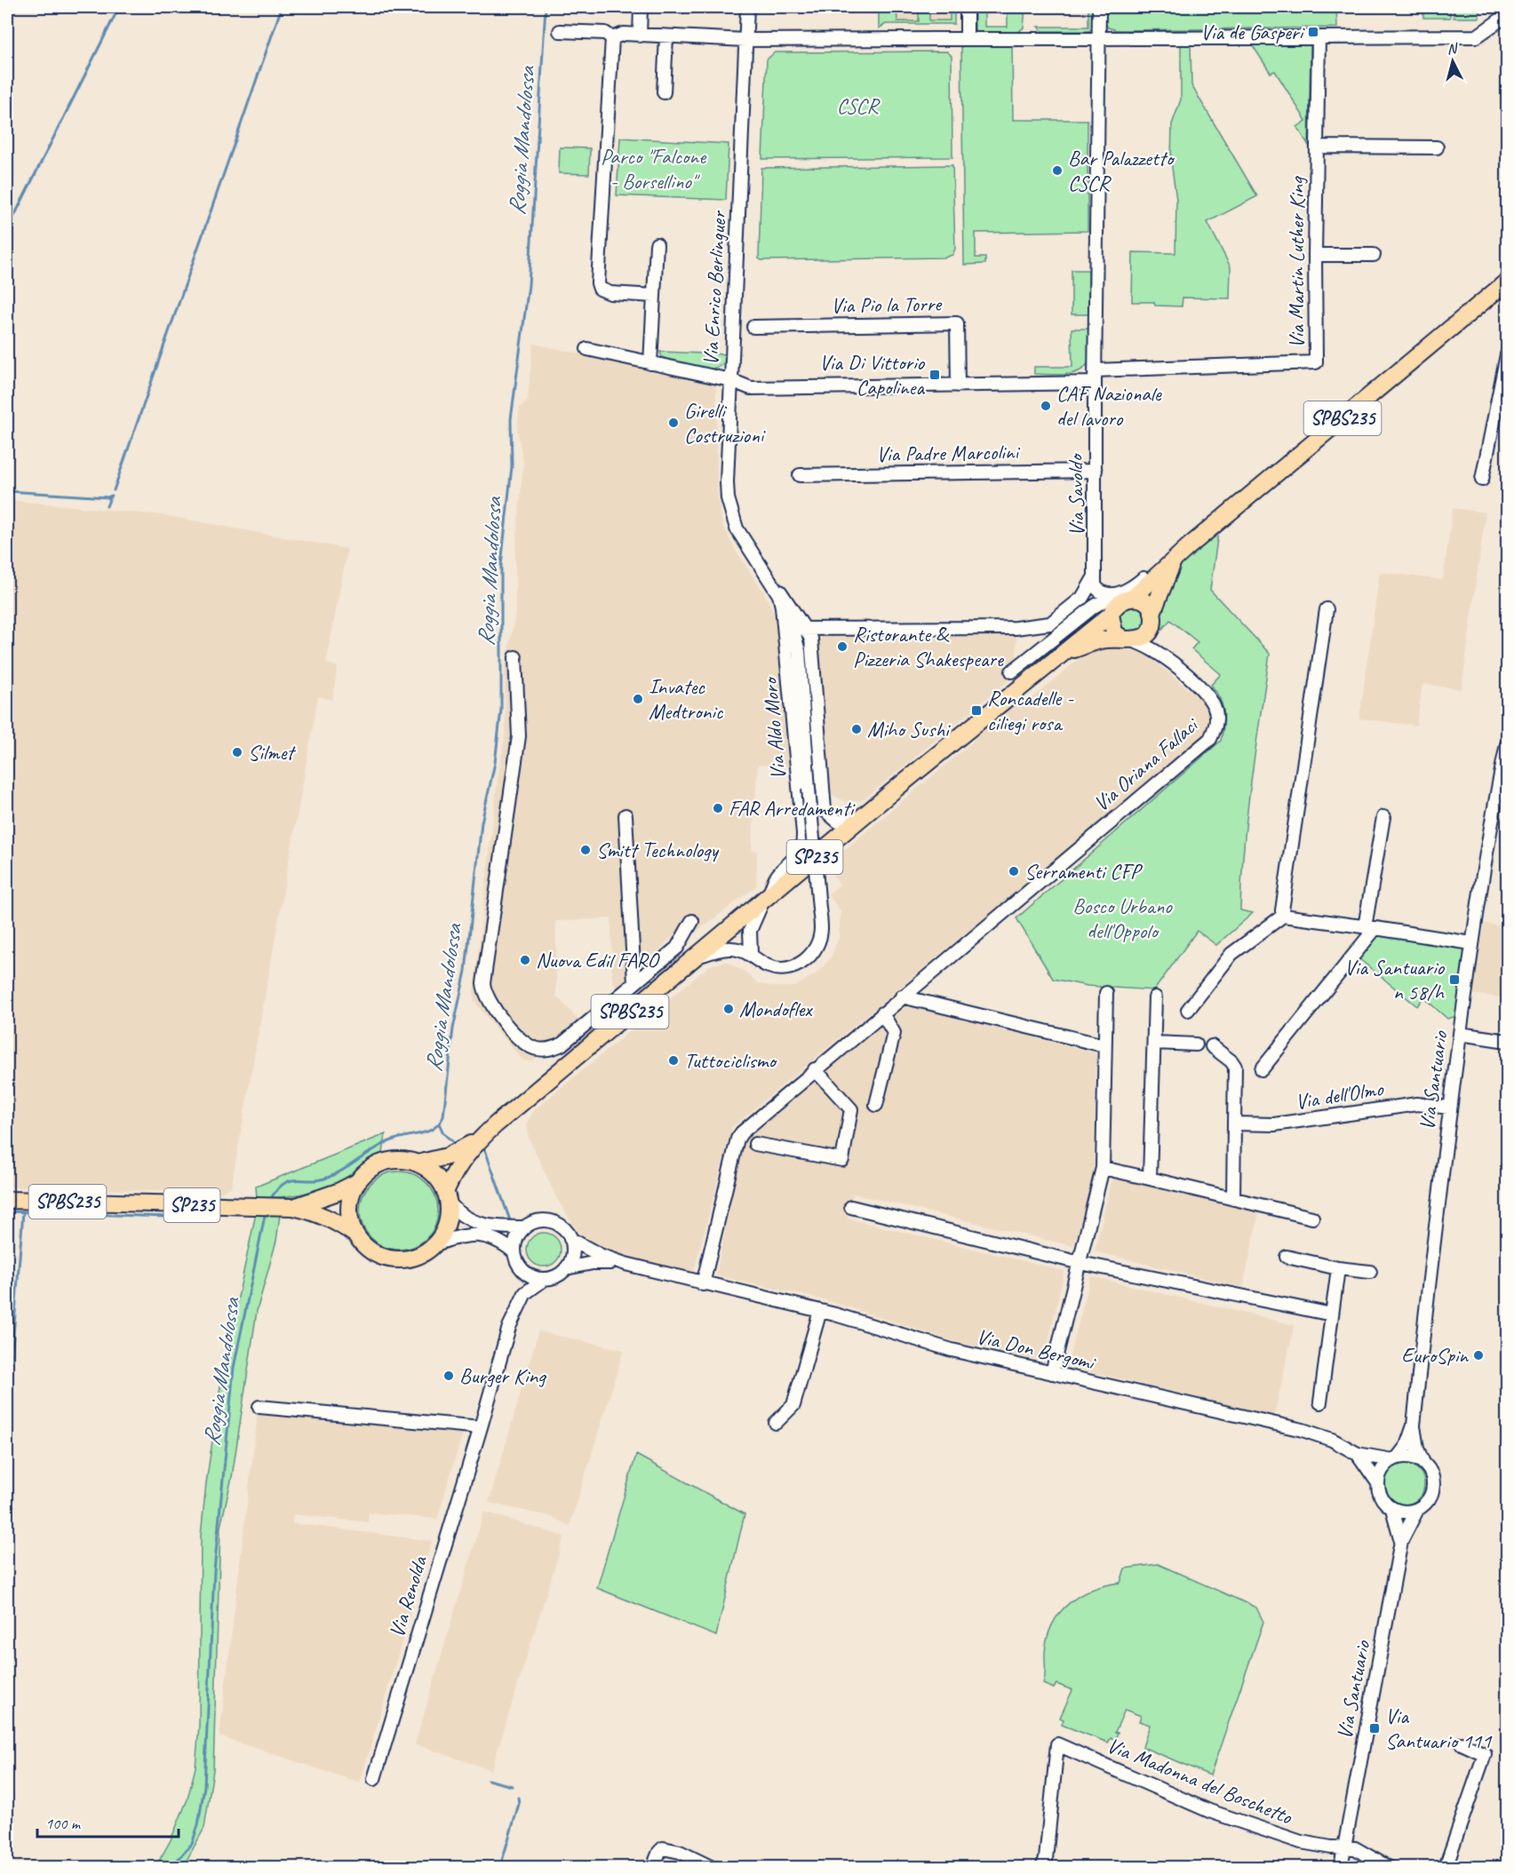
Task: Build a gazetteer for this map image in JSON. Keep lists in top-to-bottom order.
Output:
{
  "streets": {
    "main road": ["SPBS235", "SP235"],
    "street": [
      "Via Martin Luther King",
      "Via Enrico Berlinguer",
      "Via Pio la Torre",
      "Via Padre Marcolini",
      "Via Savoldo",
      "Via Aldo Moro",
      "Via Oriana Fallaci",
      "Via Santuario",
      "Via dell'Olmo",
      "Via Don Bergomi",
      "Via Renolda",
      "Via Madonna del Boschetto"
    ]
  },
  "crossings": [
    ["Via Martin Luther King", "Via Savoldo"],
    ["Via Enrico Berlinguer", "Via Aldo Moro"],
    ["SPBS235", "Via Aldo Moro"],
    ["SPBS235", "Via Oriana Fallaci"],
    ["SPBS235", "SP235"],
    ["Via Padre Marcolini", "Via Savoldo"],
    ["Via Aldo Moro", "SP235"],
    ["Via Santuario", "Via dell'Olmo"],
    ["Via Santuario", "Via Don Bergomi"],
    ["Via Santuario", "Via Madonna del Boschetto"],
    ["Via Don Bergomi", "Via Renolda"]
  ],
  "water": ["Roggia Mandolossa"],
  "parks": ["CSCR", "Parco \"Falcone - Borsellino\"", "Bosco Urbano dell'Oppolo"],
  "places": {
    "transit": [
      "Via de Gasperi",
      "Via Di Vittorio Capolinea",
      "Roncadelle - ciliegi rosa",
      "Via Santuario n 58/h",
      "Via Santuario 111"
    ],
    "other": [
      "Bar Palazzetto CSCR",
      "CAF Nazionale del lavoro",
      "Girelli Costruzioni",
      "Ristorante & Pizzeria Shakespeare",
      "Invatec Medtronic",
      "Miho Sushi",
      "Silmet",
      "FAR Arredamenti",
      "Smitt Technology",
      "Serramenti CFP",
      "Nuova Edil FARO",
      "Mondoflex",
      "Tuttociclismo",
      "EuroSpin",
      "Burger King"
    ]
  },
  "scale_bar": "100 m",
  "north": "top"
}
